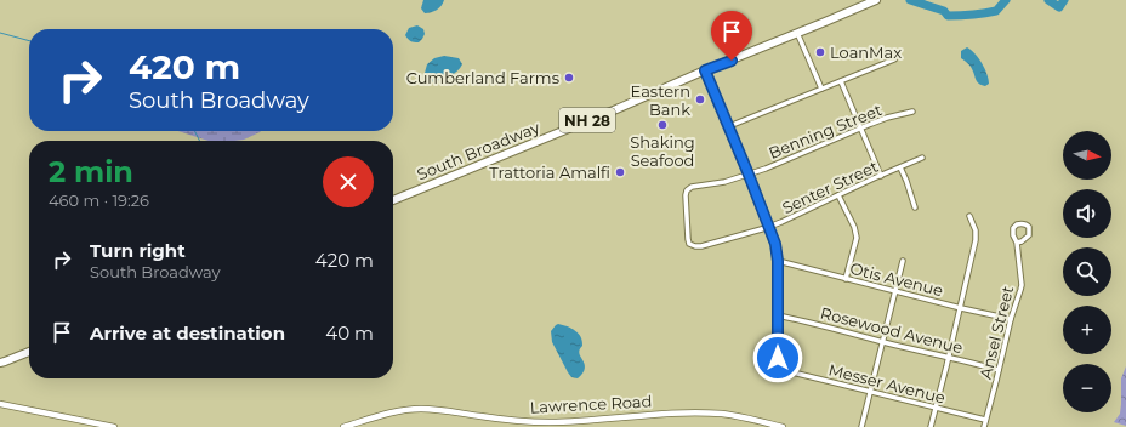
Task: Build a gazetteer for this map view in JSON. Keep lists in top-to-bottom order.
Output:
{
  "streets": {
    "main road": ["NH 28", "South Broadway"],
    "street": [
      "Benning Street",
      "Senter Street",
      "Otis Avenue",
      "Rosewood Avenue",
      "Ansel Street",
      "Messer Avenue",
      "Lawrence Road"
    ]
  },
  "crossings": [
    ["Benning Street", "Senter Street"],
    ["Otis Avenue", "Ansel Street"],
    ["Rosewood Avenue", "Ansel Street"],
    ["Rosewood Avenue", "Messer Avenue"],
    ["Ansel Street", "Messer Avenue"]
  ],
  "places": [
    "LoanMax",
    "Cumberland Farms",
    "Eastern Bank",
    "Shaking Seafood",
    "Trattoria Amalfi"
  ],
  "north": "right",
  "page": {
    "turn": ["420 m", "South Broadway"],
    "map_buttons": ["+", "−"],
    "heading": ["2 min", "460 m · 19:26"],
    "list": [
      {
        "name": "Turn right",
        "note": "South Broadway",
        "value": "420 m"
      },
      {
        "name": "Arrive at destination",
        "value": "40 m"
      }
    ]
  }
}
